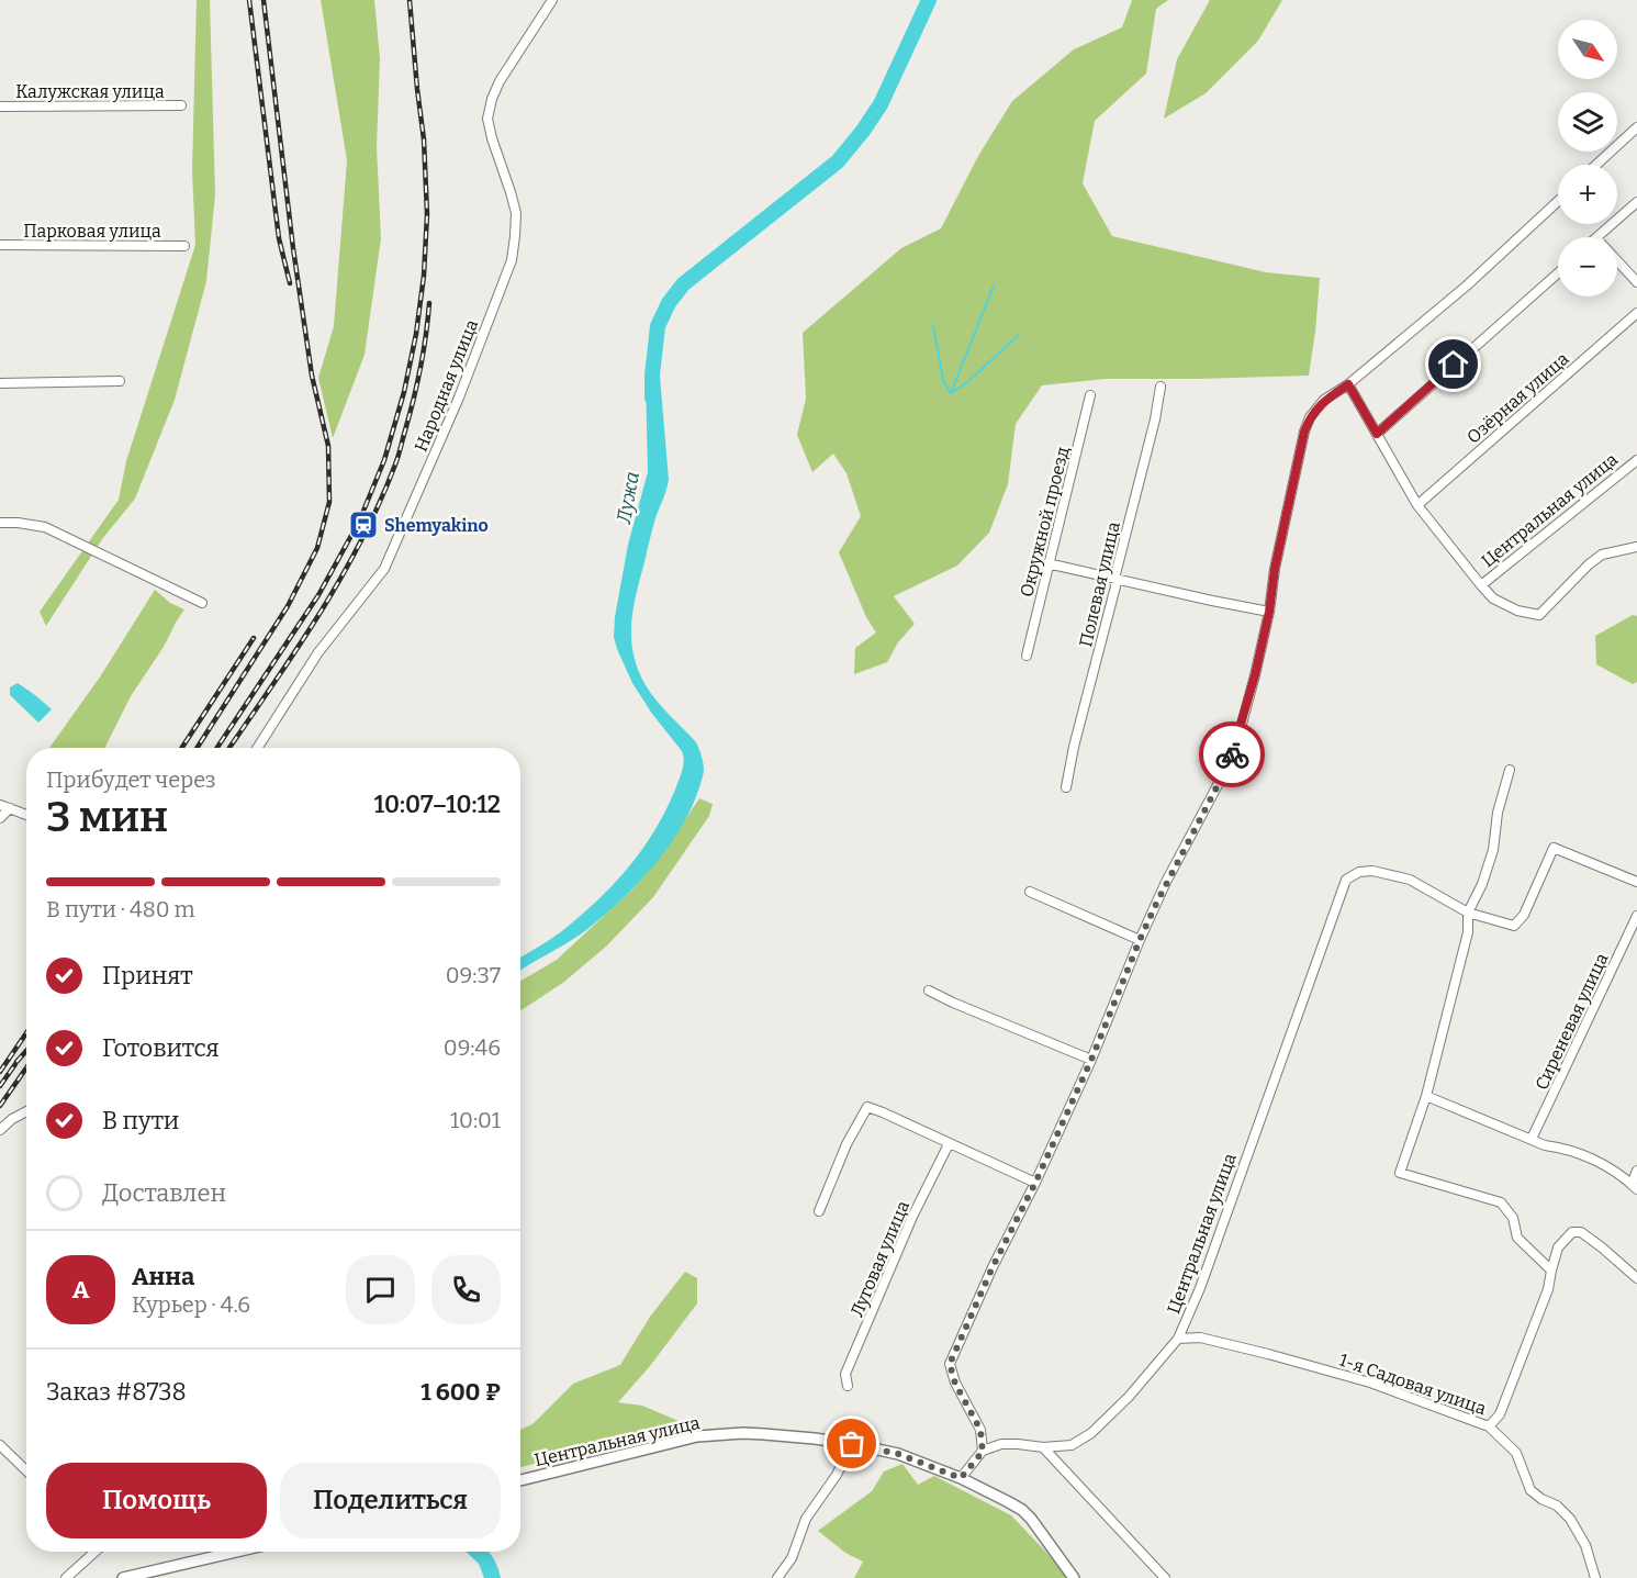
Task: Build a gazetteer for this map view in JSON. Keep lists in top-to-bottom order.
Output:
{
  "streets": {
    "street": [
      "Калужская улица",
      "Парковая улица",
      "Народная улица",
      "Озёрная улица",
      "Центральная улица",
      "Окружной проезд",
      "Полевая улица",
      "Сиреневая улица",
      "Луговая улица",
      "1-я Садовая улица"
    ]
  },
  "crossings": [
    ["Центральная улица", "1-я Садовая улица"]
  ],
  "water": ["Лужа"],
  "places": {
    "station": ["Shemyakino"]
  },
  "north": "bottom right",
  "page": {
    "map_buttons": ["+", "−"],
    "heading": ["3 мин", "Прибудет через", "10:07–10:12"],
    "panel": [
      "Анна",
      "Курьер · 4.6",
      "Заказ #8738",
      "1 600 ₽"
    ],
    "bar": "В пути · 480 m",
    "list": [
      ["Принят", "09:37"],
      ["Готовится", "09:46"],
      ["В пути", "10:01"],
      "Доставлен"
    ],
    "round": "А",
    "buttons": ["Помощь", "Поделиться"]
  }
}
